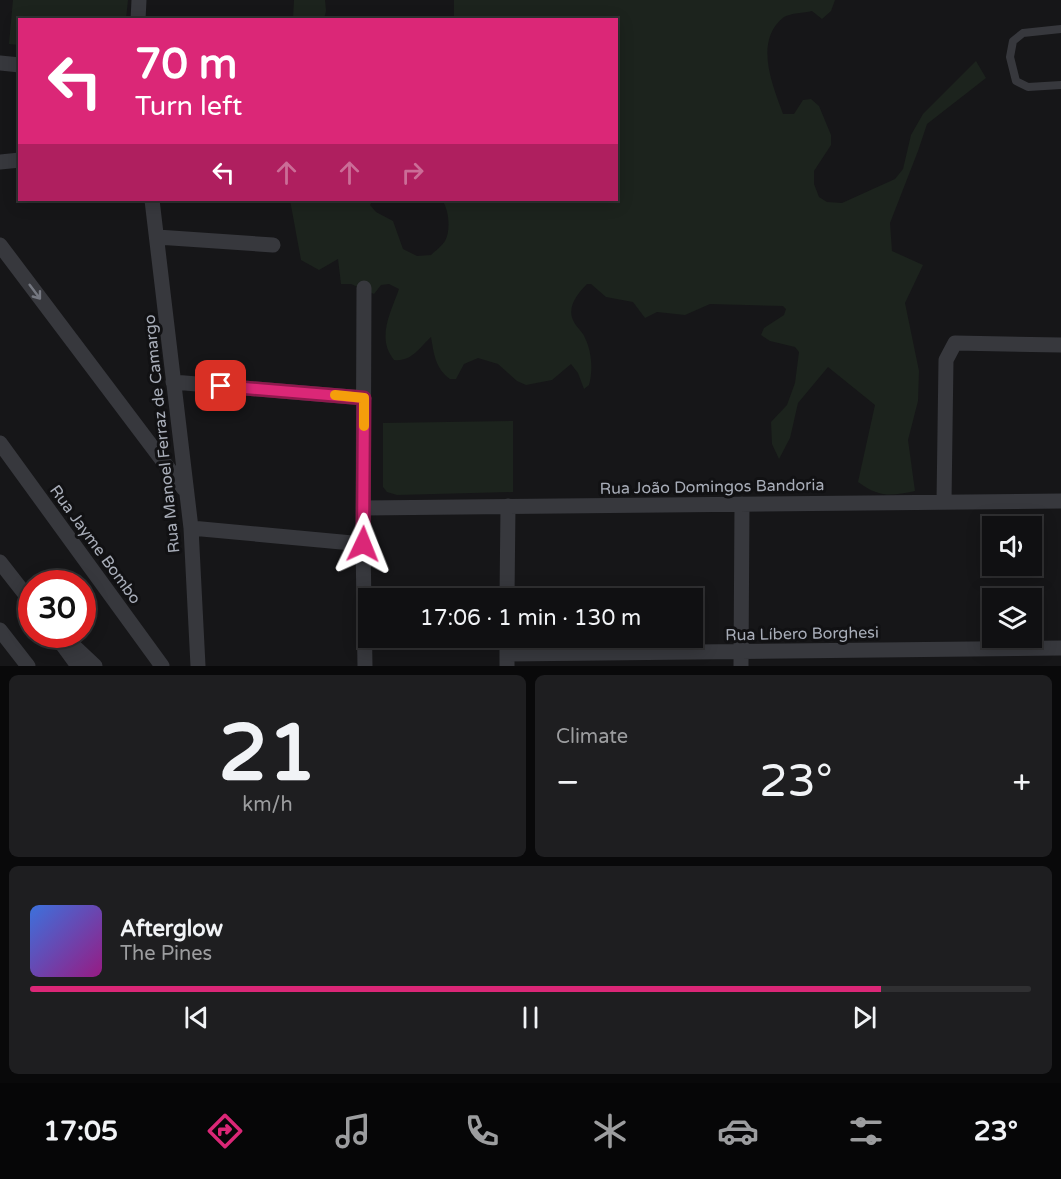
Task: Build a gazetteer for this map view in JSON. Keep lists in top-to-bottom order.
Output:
{
  "streets": {
    "street": [
      "Rua Manoel Ferraz de Camargo",
      "Rua João Domingos Bandoria",
      "Rua Jayme Bombo",
      "Rua Líbero Borghesi"
    ]
  },
  "page": {
    "turn": ["70 m", "Turn left"],
    "limit": "30",
    "trip": "17:06 · 1 min · 130 m",
    "tile": [
      ["21", "km/h"],
      "Climate"
    ],
    "heat": ["−", "23°", "+"],
    "song": ["Afterglow", "The Pines"],
    "tabs": ["17:05", "23°"]
  }
}
